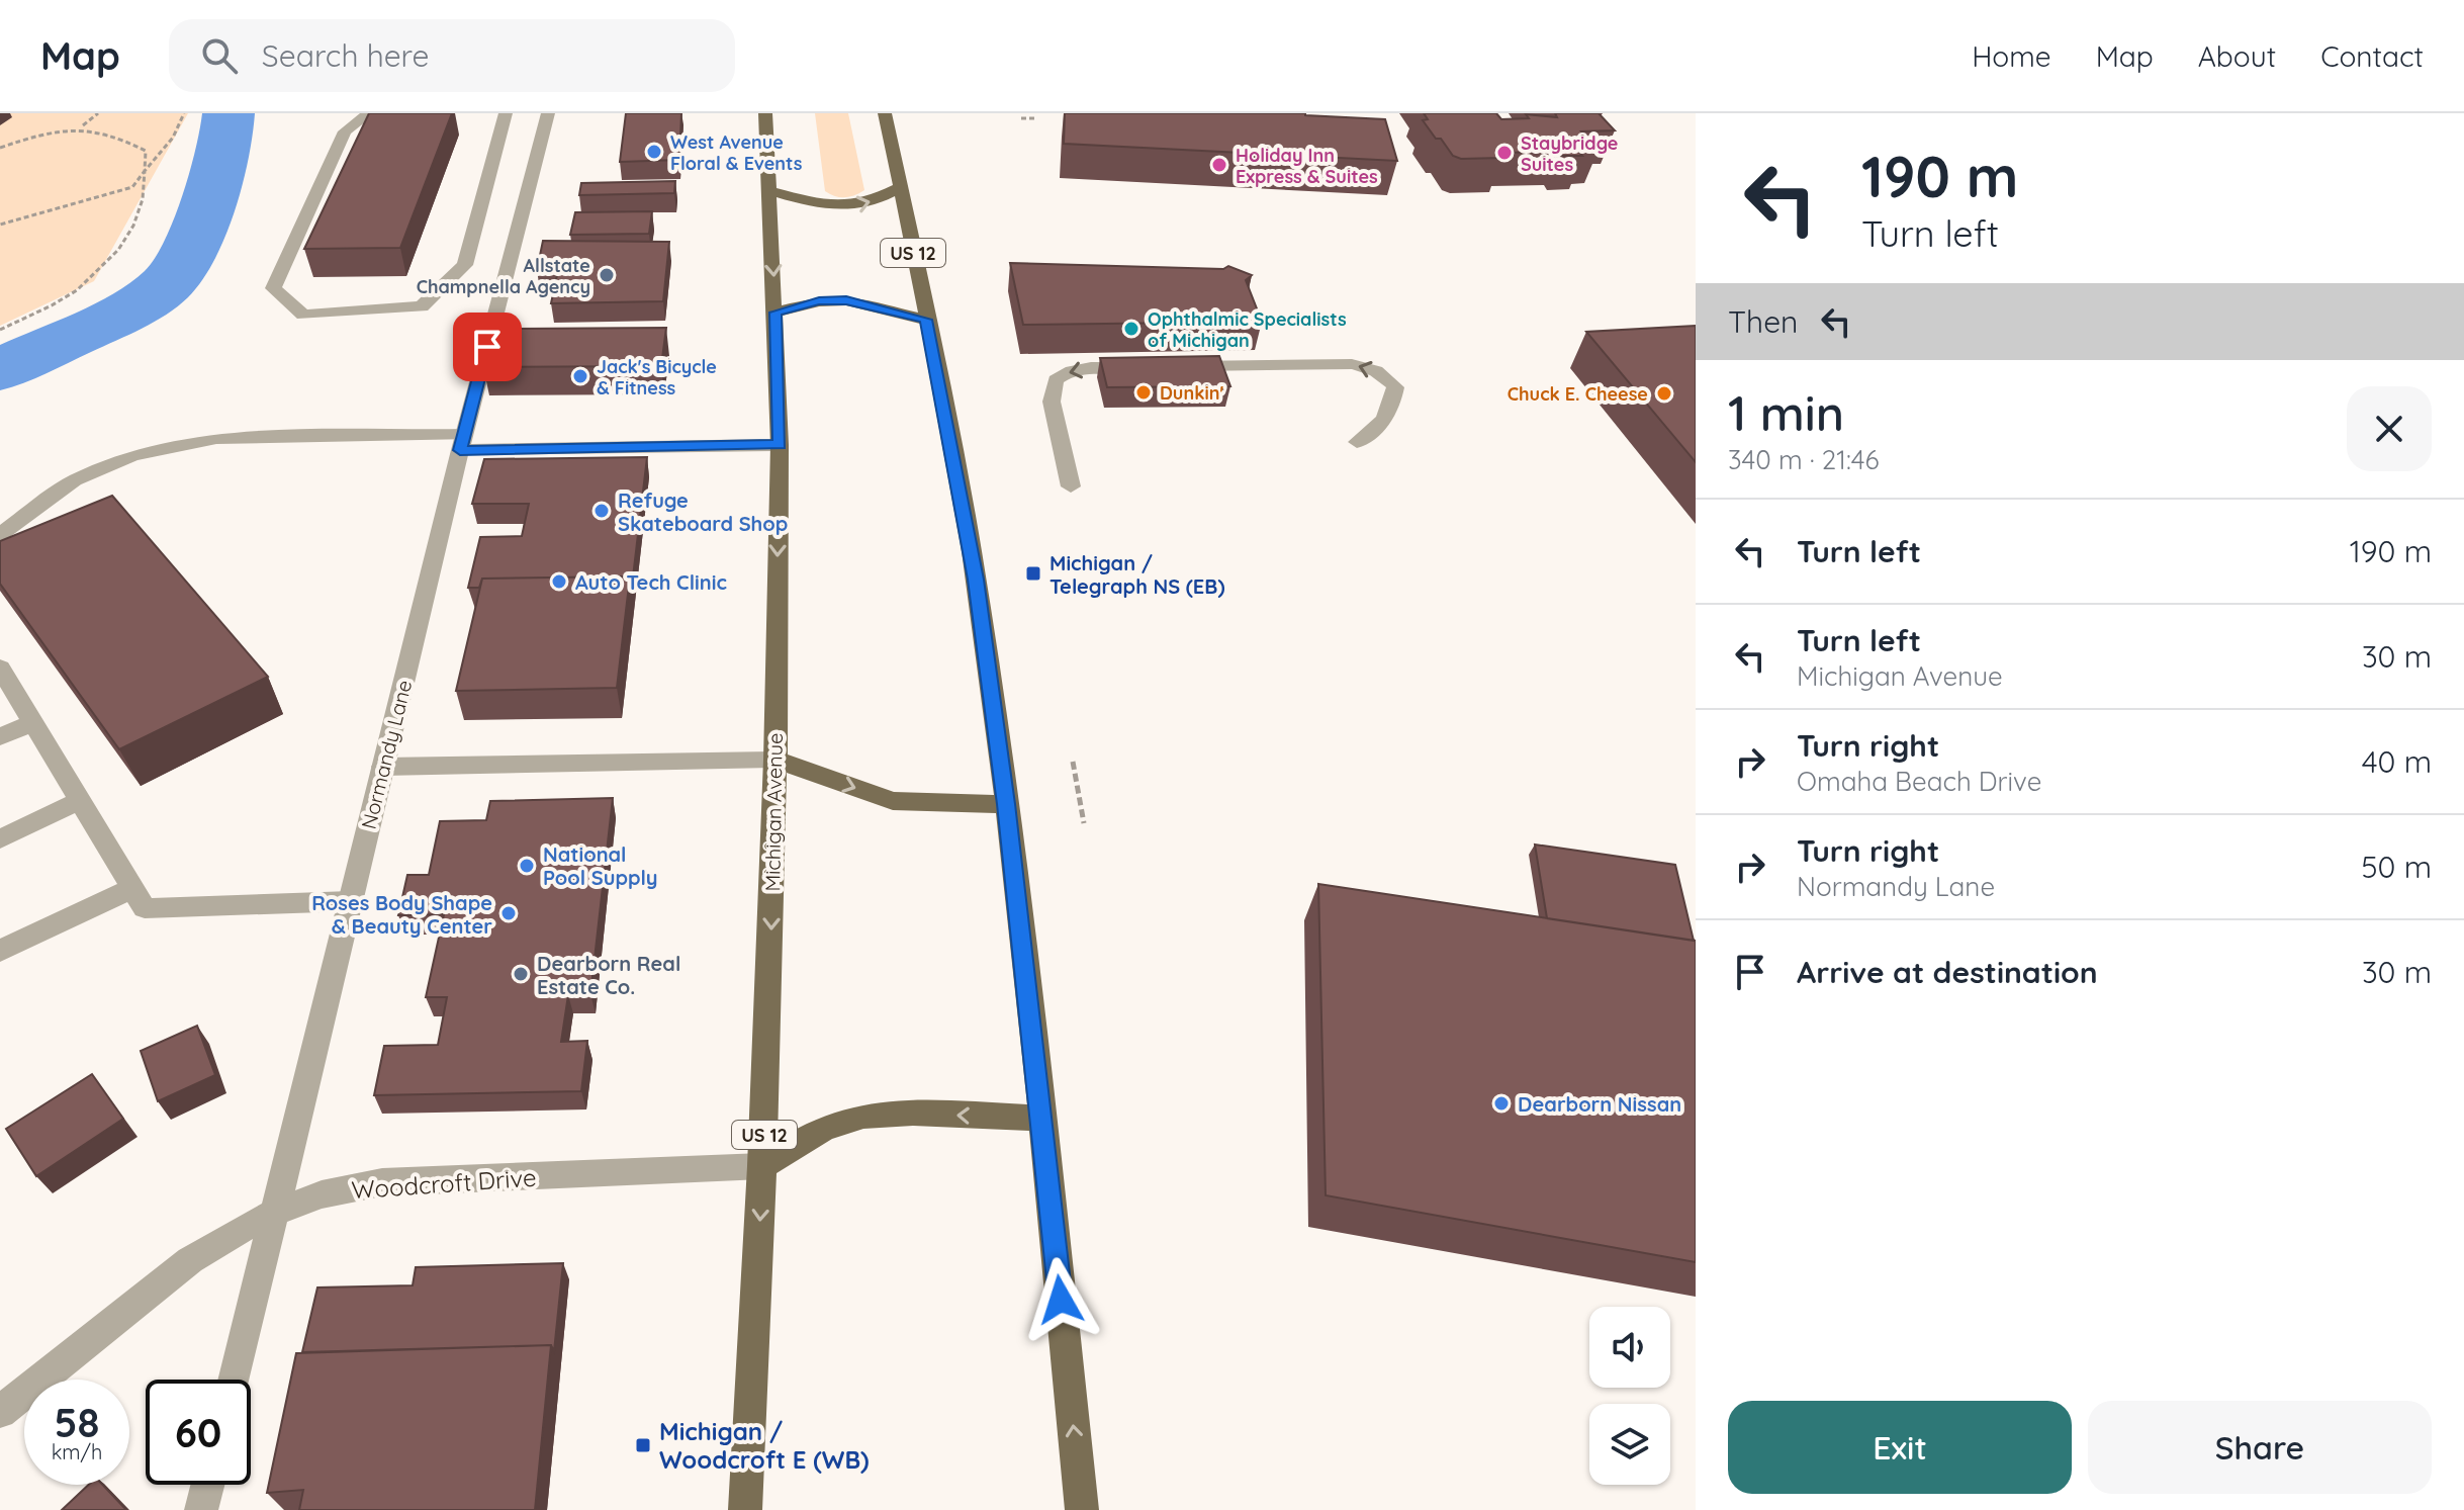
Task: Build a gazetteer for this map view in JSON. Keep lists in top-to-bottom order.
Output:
{
  "streets": {
    "main road": ["US 12", "Michigan Avenue"],
    "street": ["Normandy Lane", "Woodcroft Drive"]
  },
  "crossings": [
    ["Normandy Lane", "Woodcroft Drive"],
    ["Michigan Avenue", "Woodcroft Drive"]
  ],
  "places": {
    "other": [
      "West Avenue Floral & Events",
      "Staybridge Suites",
      "Holiday Inn Express & Suites",
      "Allstate Champnella Agency",
      "Ophthalmic Specialists of Michigan",
      "Jack's Bicycle & Fitness",
      "Dunkin'",
      "Chuck E. Cheese",
      "Refuge Skateboard Shop",
      "Auto Tech Clinic",
      "National Pool Supply",
      "Roses Body Shape & Beauty Center",
      "Dearborn Real Estate Co.",
      "Dearborn Nissan"
    ],
    "transit": ["Michigan / Telegraph NS (EB)", "Michigan / Woodcroft E (WB)"]
  },
  "page": {
    "header": "Map",
    "search": "Search here",
    "nav": [
      "Home",
      "Map",
      "About",
      "Contact"
    ],
    "turn": ["190 m", "Turn left"],
    "then": "Then",
    "heading": ["1 min", "340 m · 21:46"],
    "list": [
      {
        "name": "Turn left",
        "value": "190 m"
      },
      {
        "name": "Turn left",
        "note": "Michigan Avenue",
        "value": "30 m"
      },
      {
        "name": "Turn right",
        "note": "Omaha Beach Drive",
        "value": "40 m"
      },
      {
        "name": "Turn right",
        "note": "Normandy Lane",
        "value": "50 m"
      },
      {
        "name": "Arrive at destination",
        "value": "30 m"
      }
    ],
    "speed": "58 km/h",
    "limit": "60",
    "buttons": ["Exit", "Share"]
  }
}
